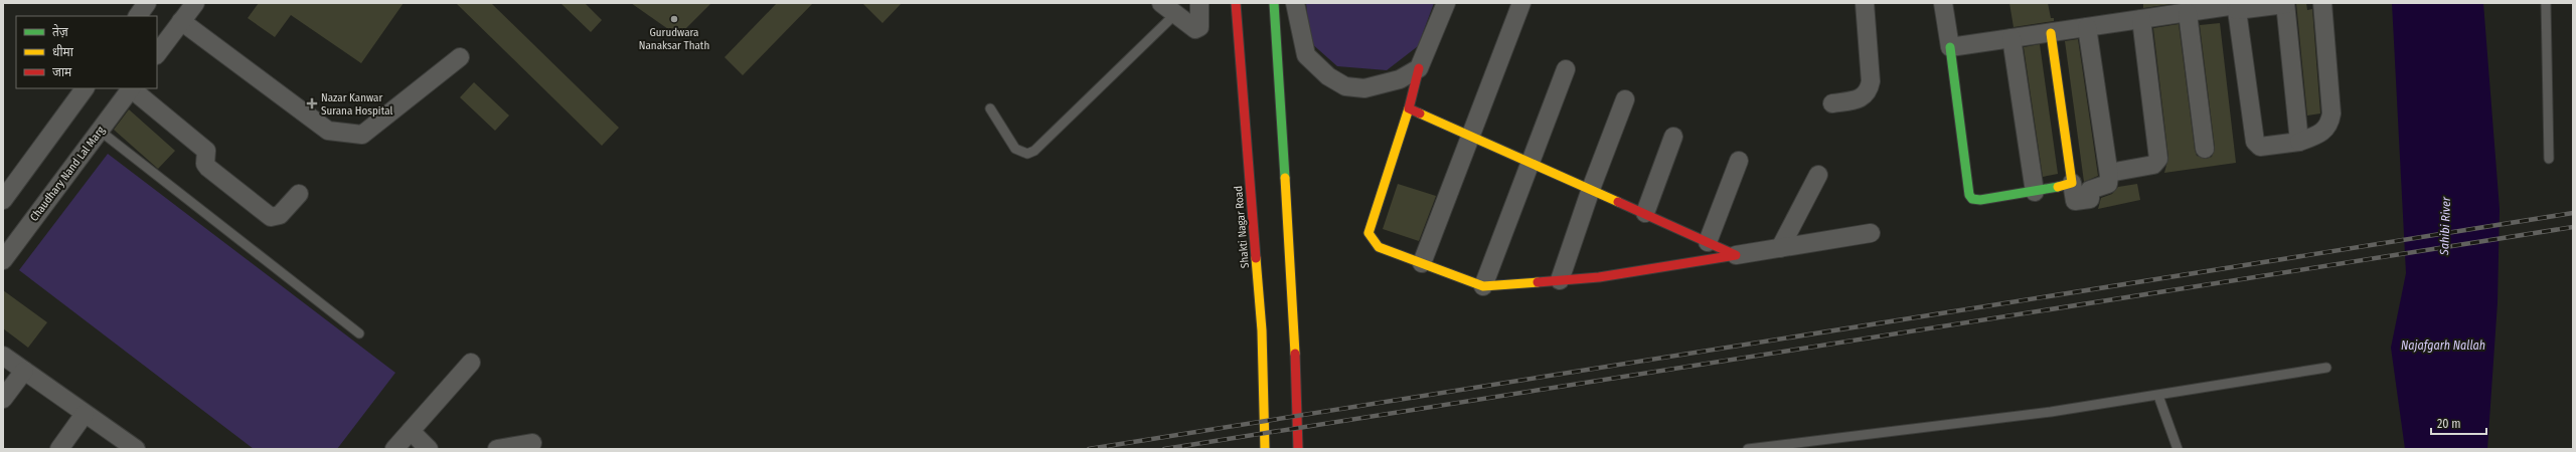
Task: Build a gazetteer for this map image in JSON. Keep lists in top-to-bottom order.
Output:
{
  "streets": {
    "street": ["Chaudhary Nand Lal Marg", "Shakti Nagar Road"]
  },
  "water": ["Sahibi River", "Najafgarh Nallah"],
  "places": {
    "other": ["Gurudwara Nanaksar Thath"],
    "health": ["Nazar Kanwar Surana Hospital"]
  },
  "legend": ["तेज़", "धीमा", "जाम"],
  "scale_bar": "20 m"
}
